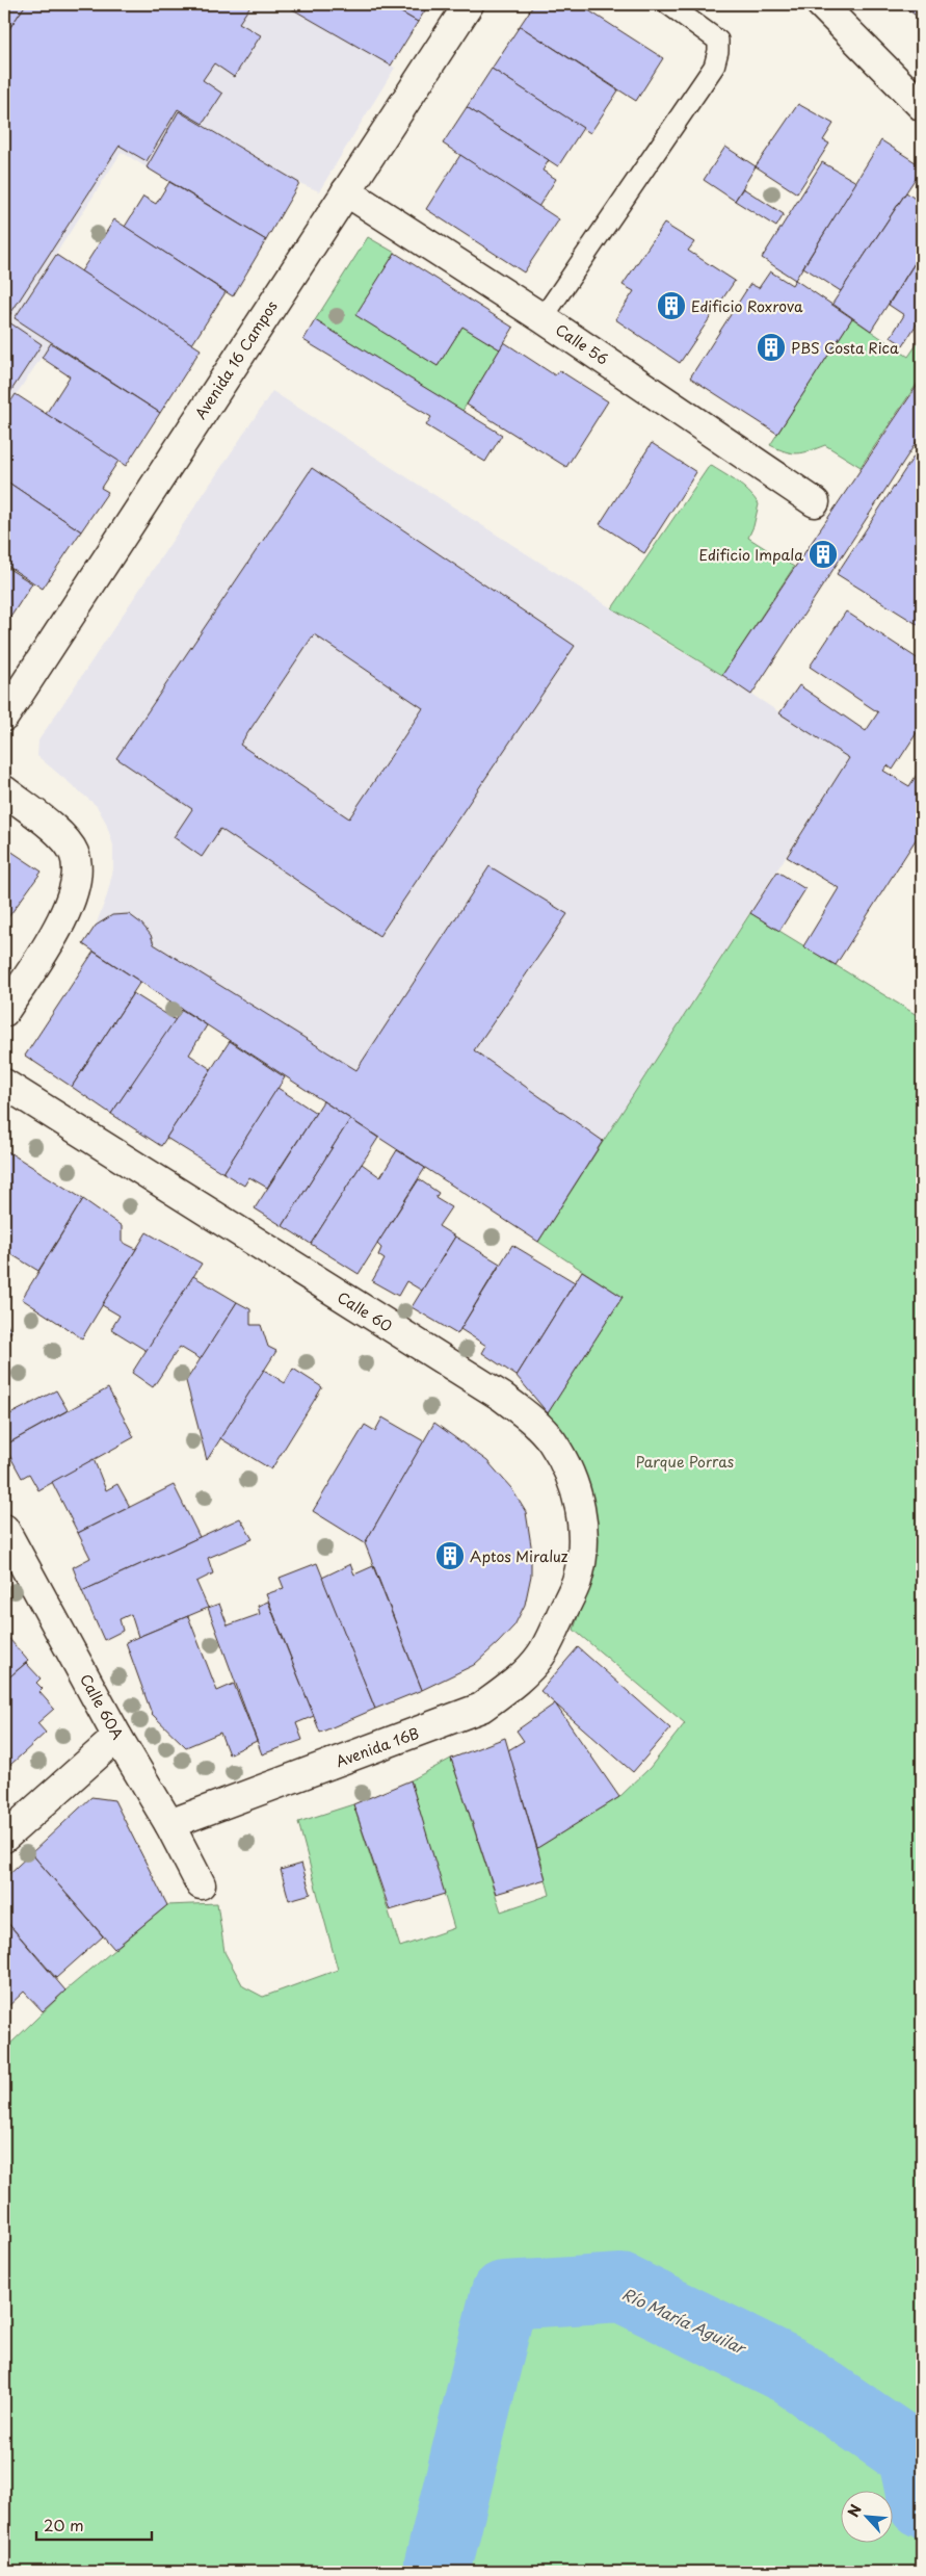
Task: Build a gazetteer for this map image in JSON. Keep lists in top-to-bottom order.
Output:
{
  "streets": {
    "street": [
      "Calle 56",
      "Avenida 16 Campos",
      "Calle 60",
      "Calle 60A",
      "Avenida 16B"
    ]
  },
  "crossings": [
    ["Calle 56", "Avenida 16 Campos"],
    ["Calle 60", "Avenida 16B"],
    ["Calle 60A", "Avenida 16B"]
  ],
  "water": ["Río María Aguilar"],
  "parks": ["Parque Porras"],
  "places": {
    "building": [
      "Edificio Roxrova",
      "PBS Costa Rica",
      "Edificio Impala",
      "Aptos Miraluz"
    ]
  },
  "scale_bar": "20 m",
  "north": "top left"
}
